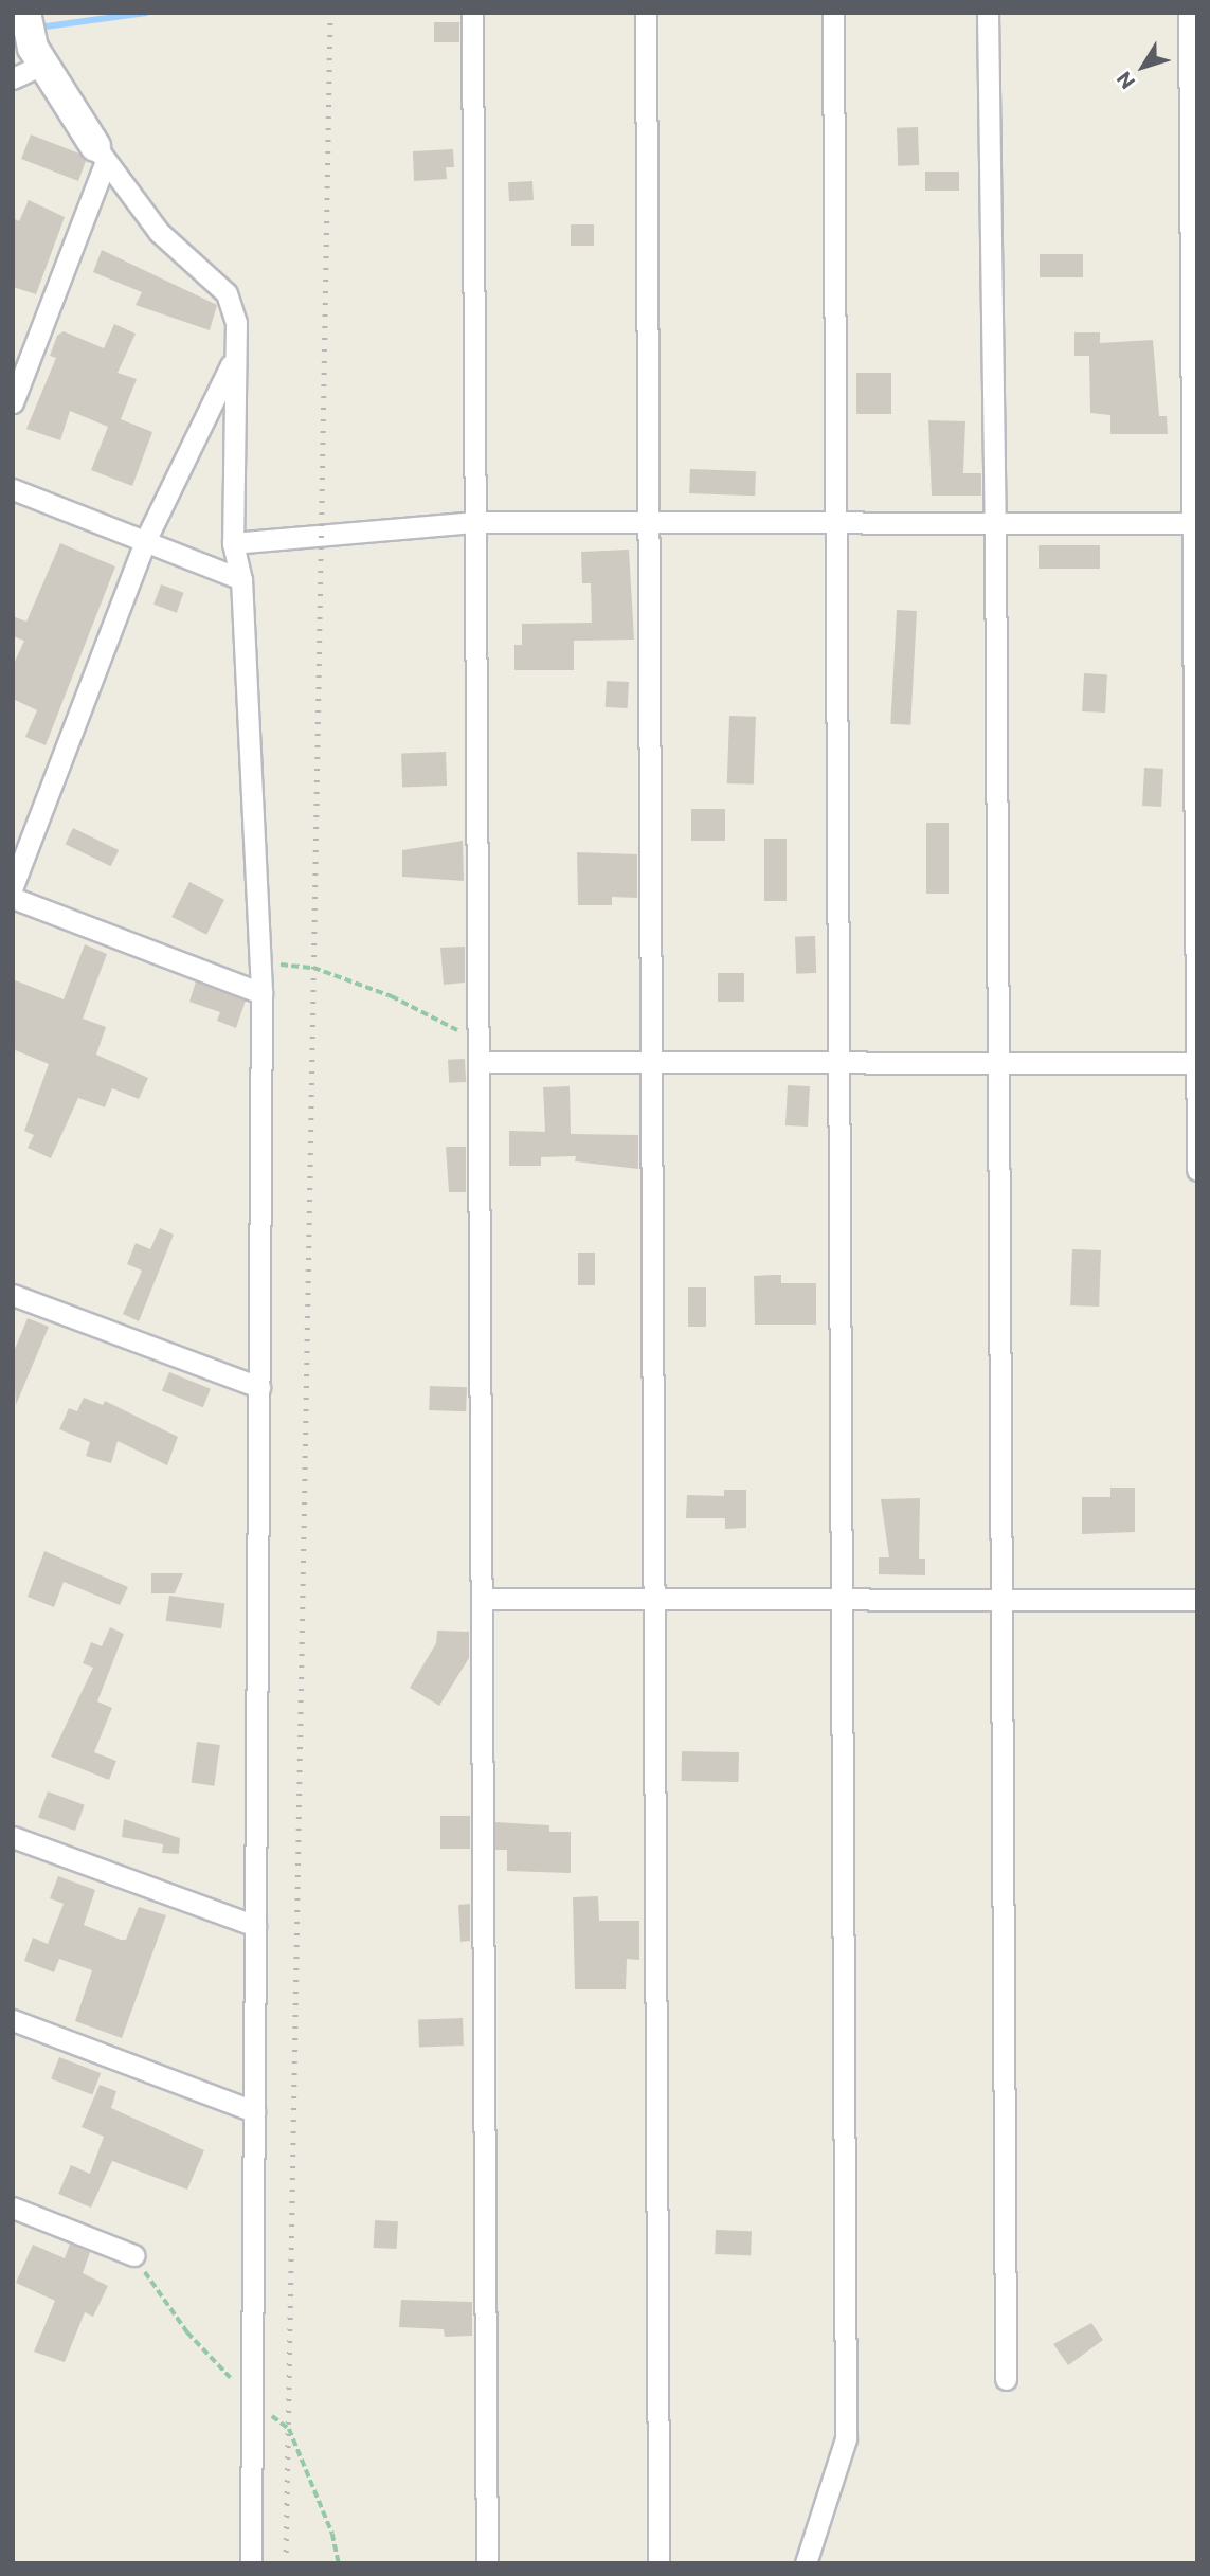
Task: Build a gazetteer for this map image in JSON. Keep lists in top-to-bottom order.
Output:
{
  "north": "bottom left"
}
